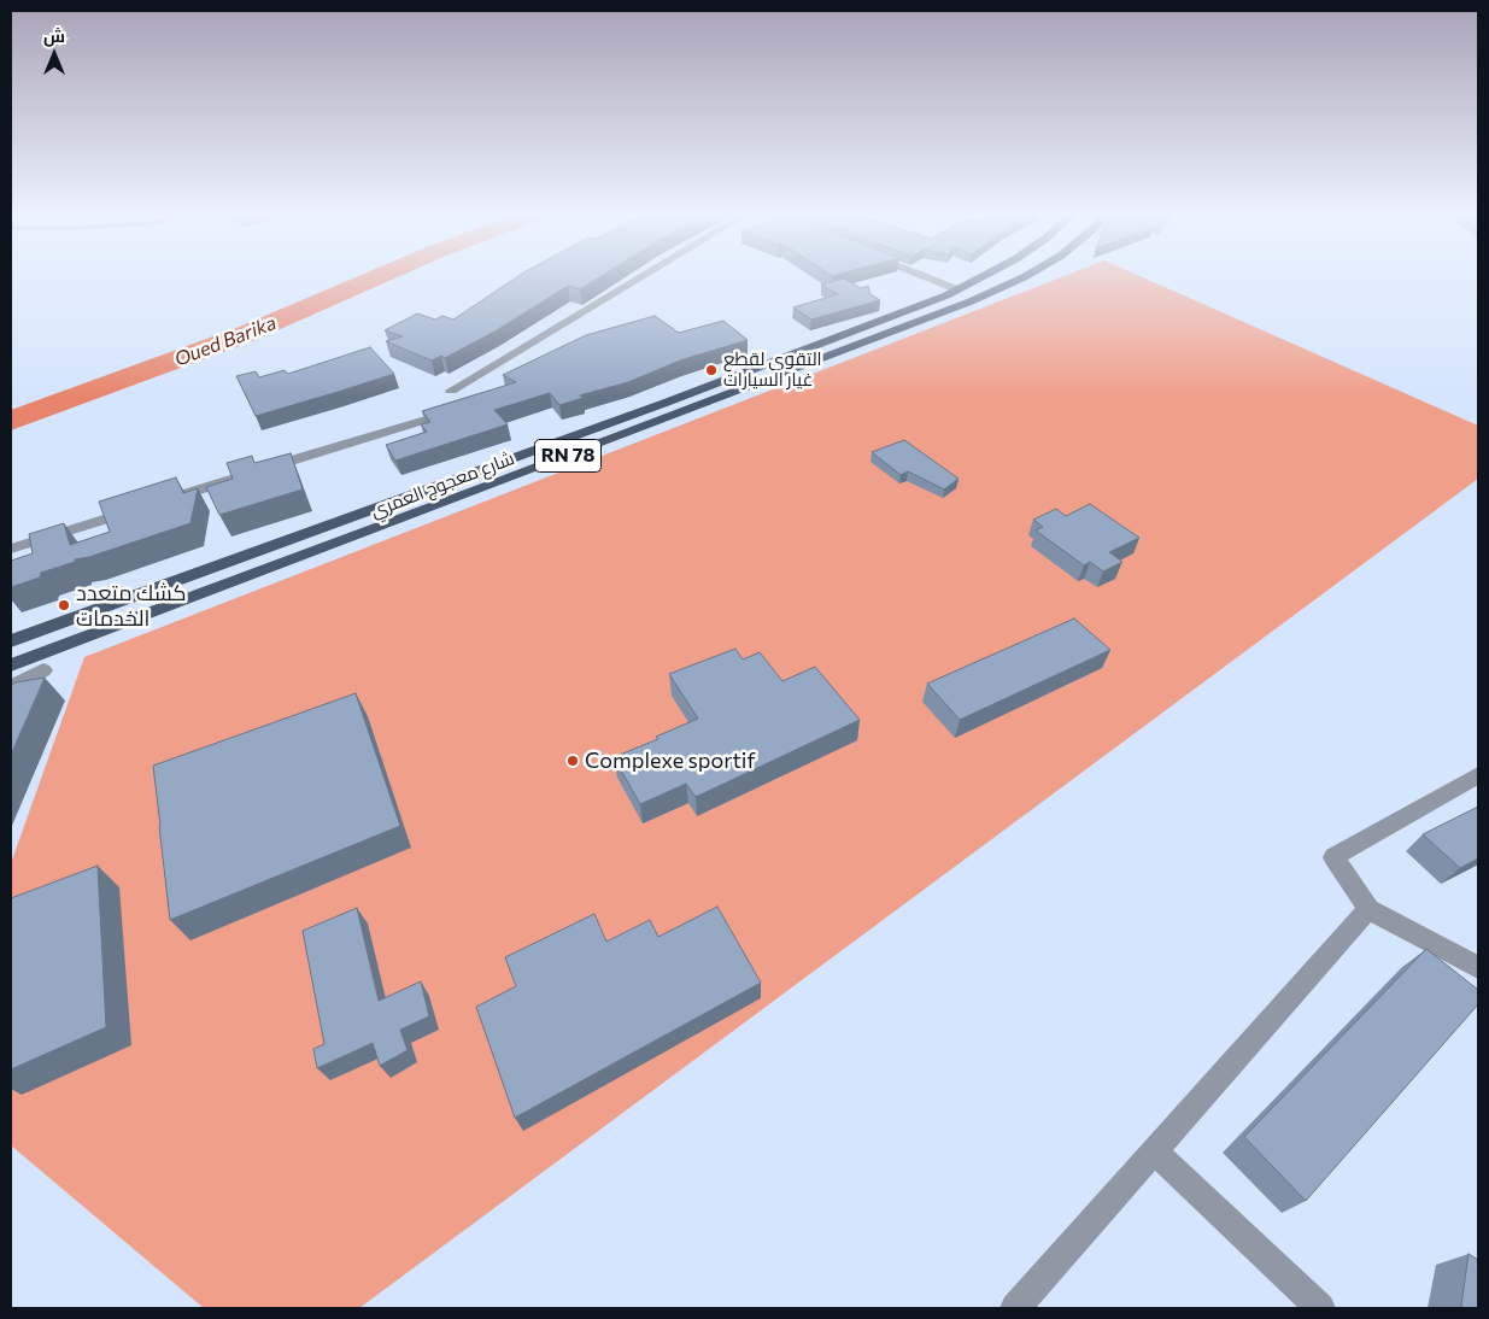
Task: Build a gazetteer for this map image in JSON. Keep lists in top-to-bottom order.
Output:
{
  "streets": {
    "main road": ["RN 78", "شارع معجوج العمري"]
  },
  "water": ["Oued Barika"],
  "places": ["التقوى لقطع غيار السيارات", "كشك متعدد الخدمات", "Complexe sportif"],
  "north": "top"
}
